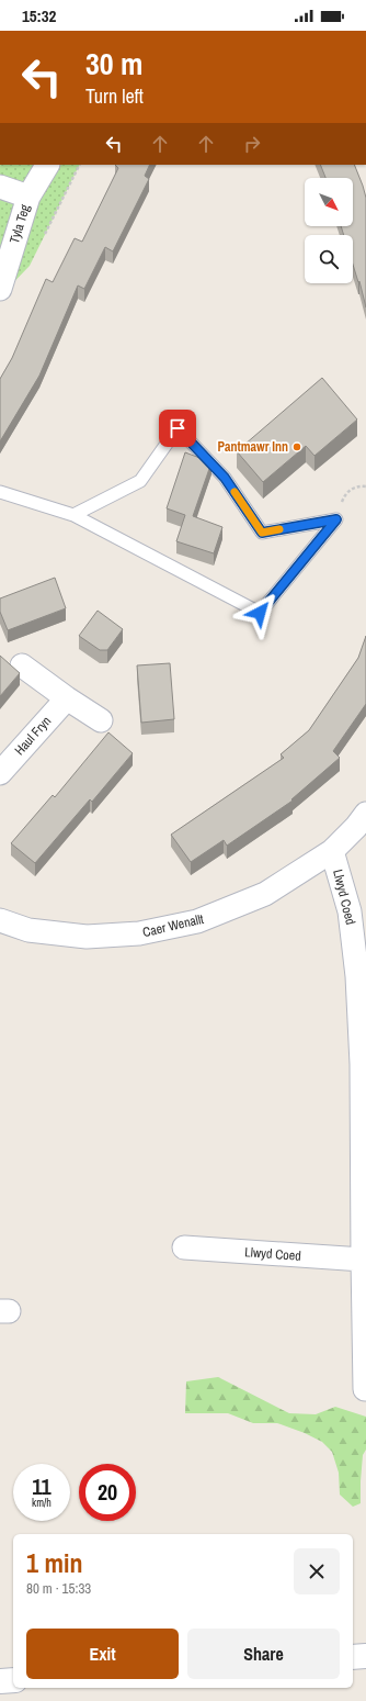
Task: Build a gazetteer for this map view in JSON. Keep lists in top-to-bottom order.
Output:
{
  "streets": {
    "street": [
      "Tyla Teg",
      "Haul Fryn",
      "Llwyd Coed",
      "Caer Wenallt"
    ]
  },
  "crossings": [
    ["Llwyd Coed", "Caer Wenallt"]
  ],
  "places": ["Pantmawr Inn"],
  "north": "bottom right",
  "page": {
    "status": "15:32",
    "turn": ["30 m", "Turn left"],
    "speed": "11 km/h",
    "limit": "20",
    "heading": ["1 min", "80 m · 15:33"],
    "buttons": ["Exit", "Share"]
  }
}
